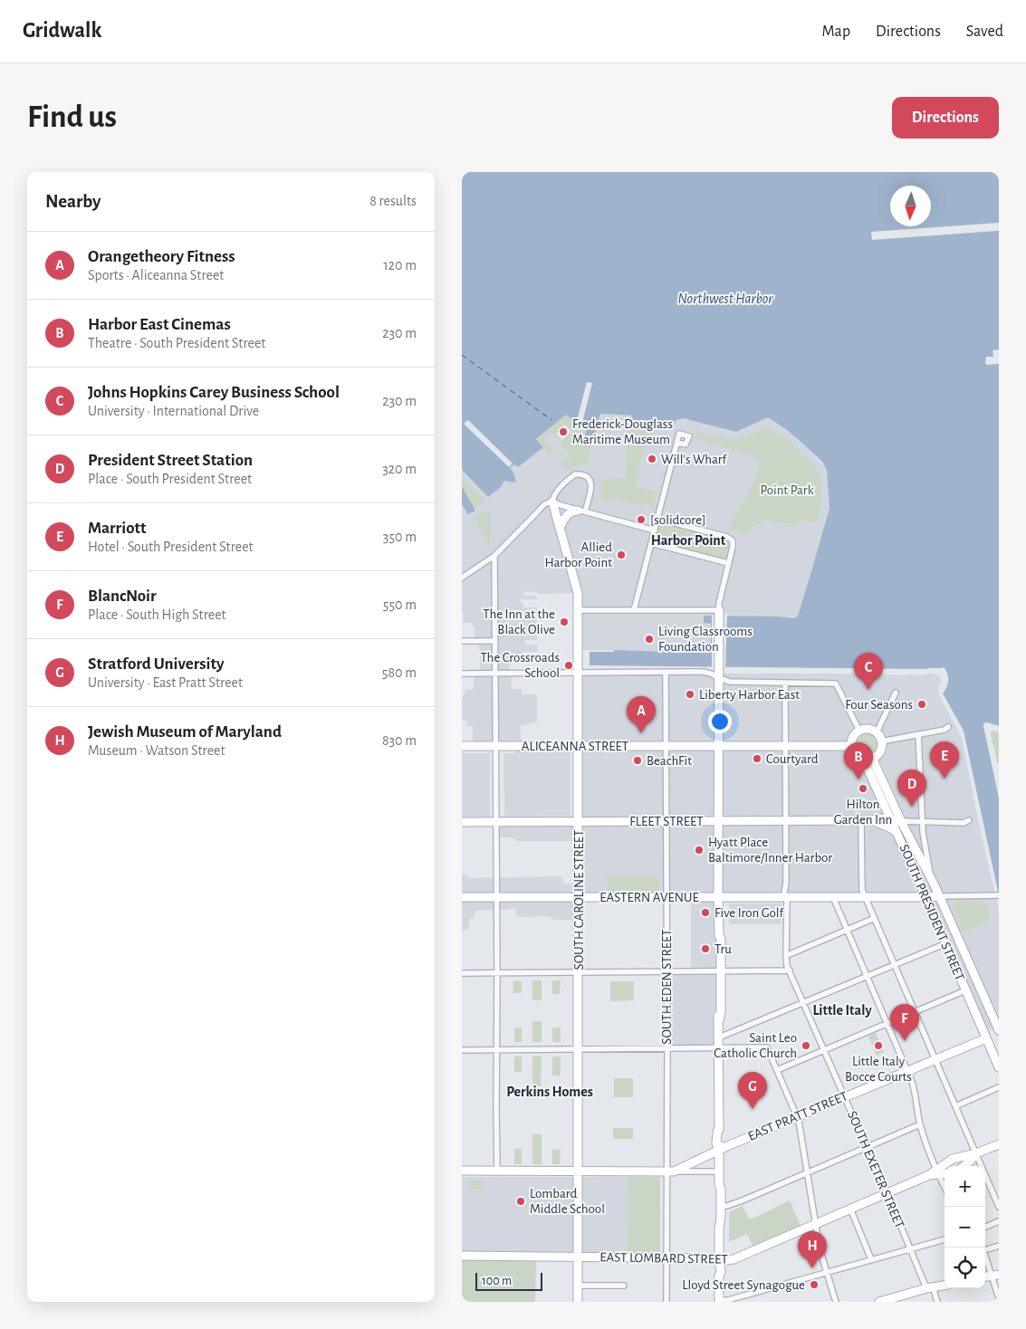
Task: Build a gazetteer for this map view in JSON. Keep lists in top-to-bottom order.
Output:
{
  "streets": {
    "main road": [
      "ALICEANNA STREET",
      "FLEET STREET",
      "EASTERN AVENUE",
      "SOUTH CAROLINE STREET",
      "SOUTH PRESIDENT STREET",
      "EAST PRATT STREET",
      "EAST LOMBARD STREET"
    ],
    "street": ["SOUTH EDEN STREET", "SOUTH EXETER STREET"]
  },
  "crossings": [
    ["ALICEANNA STREET", "SOUTH CAROLINE STREET"],
    ["ALICEANNA STREET", "SOUTH PRESIDENT STREET"],
    ["ALICEANNA STREET", "SOUTH EDEN STREET"],
    ["ALICEANNA STREET", "SOUTH EXETER STREET"],
    ["FLEET STREET", "SOUTH CAROLINE STREET"],
    ["FLEET STREET", "SOUTH PRESIDENT STREET"],
    ["FLEET STREET", "SOUTH EDEN STREET"],
    ["FLEET STREET", "SOUTH EXETER STREET"],
    ["EASTERN AVENUE", "SOUTH CAROLINE STREET"],
    ["EASTERN AVENUE", "SOUTH PRESIDENT STREET"],
    ["EASTERN AVENUE", "SOUTH EDEN STREET"],
    ["EASTERN AVENUE", "SOUTH EXETER STREET"],
    ["SOUTH CAROLINE STREET", "EAST PRATT STREET"],
    ["SOUTH CAROLINE STREET", "EAST LOMBARD STREET"],
    ["SOUTH PRESIDENT STREET", "EAST PRATT STREET"],
    ["SOUTH EDEN STREET", "EAST PRATT STREET"],
    ["SOUTH EDEN STREET", "EAST LOMBARD STREET"],
    ["EAST PRATT STREET", "SOUTH EXETER STREET"],
    ["SOUTH EXETER STREET", "EAST LOMBARD STREET"]
  ],
  "districts": ["Harbor Point", "Little Italy", "Perkins Homes"],
  "water": ["Northwest Harbor"],
  "parks": ["Point Park"],
  "places": [
    "Frederick-Douglass Maritime Museum",
    "Will's Wharf",
    "[solidcore]",
    "Allied Harbor Point",
    "The Inn at the Black Olive",
    "Living Classrooms Foundation",
    "The Crossroads School",
    "Liberty Harbor East",
    "Four Seasons",
    "Courtyard",
    "BeachFit",
    "Hilton Garden Inn",
    "Hyatt Place Baltimore/Inner Harbor",
    "Five Iron Golf",
    "Tru",
    "Saint Leo Catholic Church",
    "Little Italy Bocce Courts",
    "Lombard Middle School",
    "Lloyd Street Synagogue"
  ],
  "scale_bar": "100 m",
  "north": "bottom",
  "page": {
    "header": "Gridwalk",
    "nav": ["Map", "Directions", "Saved"],
    "buttons": "Directions",
    "title": "Find us",
    "heading": ["Nearby", "8 results"],
    "list": [
      {
        "mark": "A",
        "name": "Orangetheory Fitness",
        "note": "Sports · Aliceanna Street",
        "value": "120 m"
      },
      {
        "mark": "B",
        "name": "Harbor East Cinemas",
        "note": "Theatre · South President Street",
        "value": "230 m"
      },
      {
        "mark": "C",
        "name": "Johns Hopkins Carey Business School",
        "note": "University · International Drive",
        "value": "230 m"
      },
      {
        "mark": "D",
        "name": "President Street Station",
        "note": "Place · South President Street",
        "value": "320 m"
      },
      {
        "mark": "E",
        "name": "Marriott",
        "note": "Hotel · South President Street",
        "value": "350 m"
      },
      {
        "mark": "F",
        "name": "BlancNoir",
        "note": "Place · South High Street",
        "value": "550 m"
      },
      {
        "mark": "G",
        "name": "Stratford University",
        "note": "University · East Pratt Street",
        "value": "580 m"
      },
      {
        "mark": "H",
        "name": "Jewish Museum of Maryland",
        "note": "Museum · Watson Street",
        "value": "830 m"
      }
    ],
    "pins": [
      "C",
      "A",
      "E",
      "B",
      "D",
      "F",
      "G",
      "H"
    ],
    "map_buttons": ["+", "−"],
    "scale": "100 m"
  }
}
